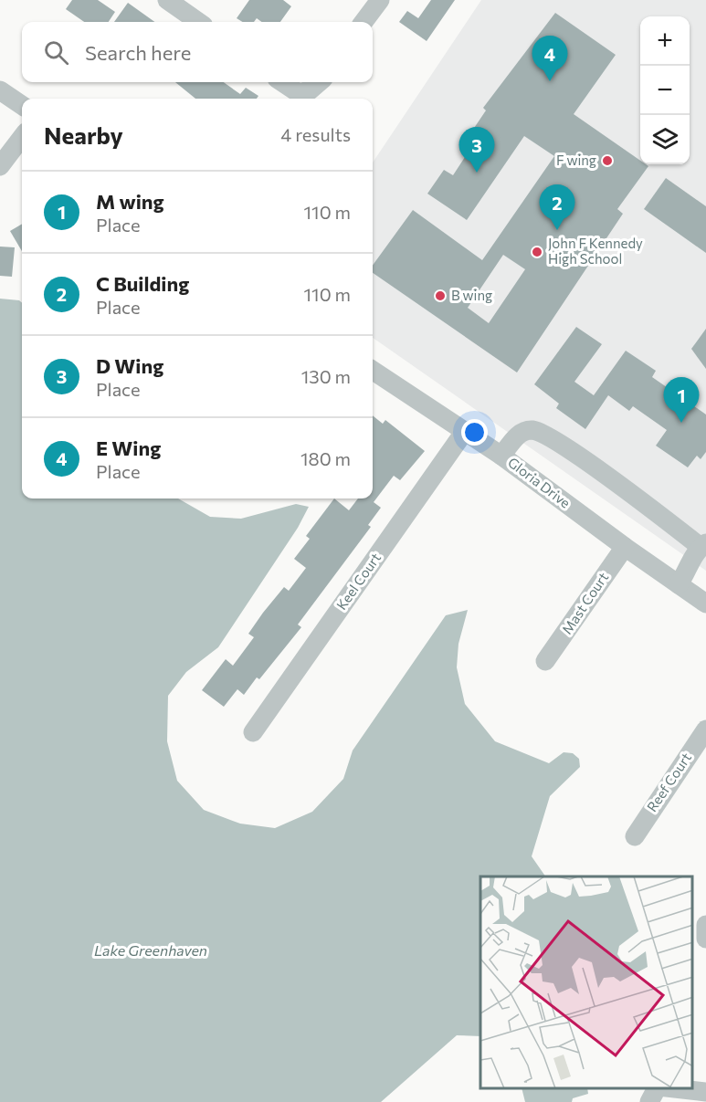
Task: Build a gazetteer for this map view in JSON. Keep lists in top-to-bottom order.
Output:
{
  "streets": {
    "street": [
      "Gloria Drive",
      "Keel Court",
      "Mast Court",
      "Reef Court"
    ]
  },
  "crossings": [
    ["Gloria Drive", "Keel Court"],
    ["Gloria Drive", "Mast Court"]
  ],
  "water": ["Lake Greenhaven"],
  "places": ["F wing", "John F Kennedy High School", "B wing"],
  "page": {
    "map_buttons": ["+", "−"],
    "search": "Search here",
    "pins": [
      "4",
      "3",
      "2",
      "1"
    ],
    "heading": ["Nearby", "4 results"],
    "list": [
      {
        "mark": "1",
        "name": "M wing",
        "note": "Place",
        "value": "110 m"
      },
      {
        "mark": "2",
        "name": "C Building",
        "note": "Place",
        "value": "110 m"
      },
      {
        "mark": "3",
        "name": "D Wing",
        "note": "Place",
        "value": "130 m"
      },
      {
        "mark": "4",
        "name": "E Wing",
        "note": "Place",
        "value": "180 m"
      }
    ]
  }
}
